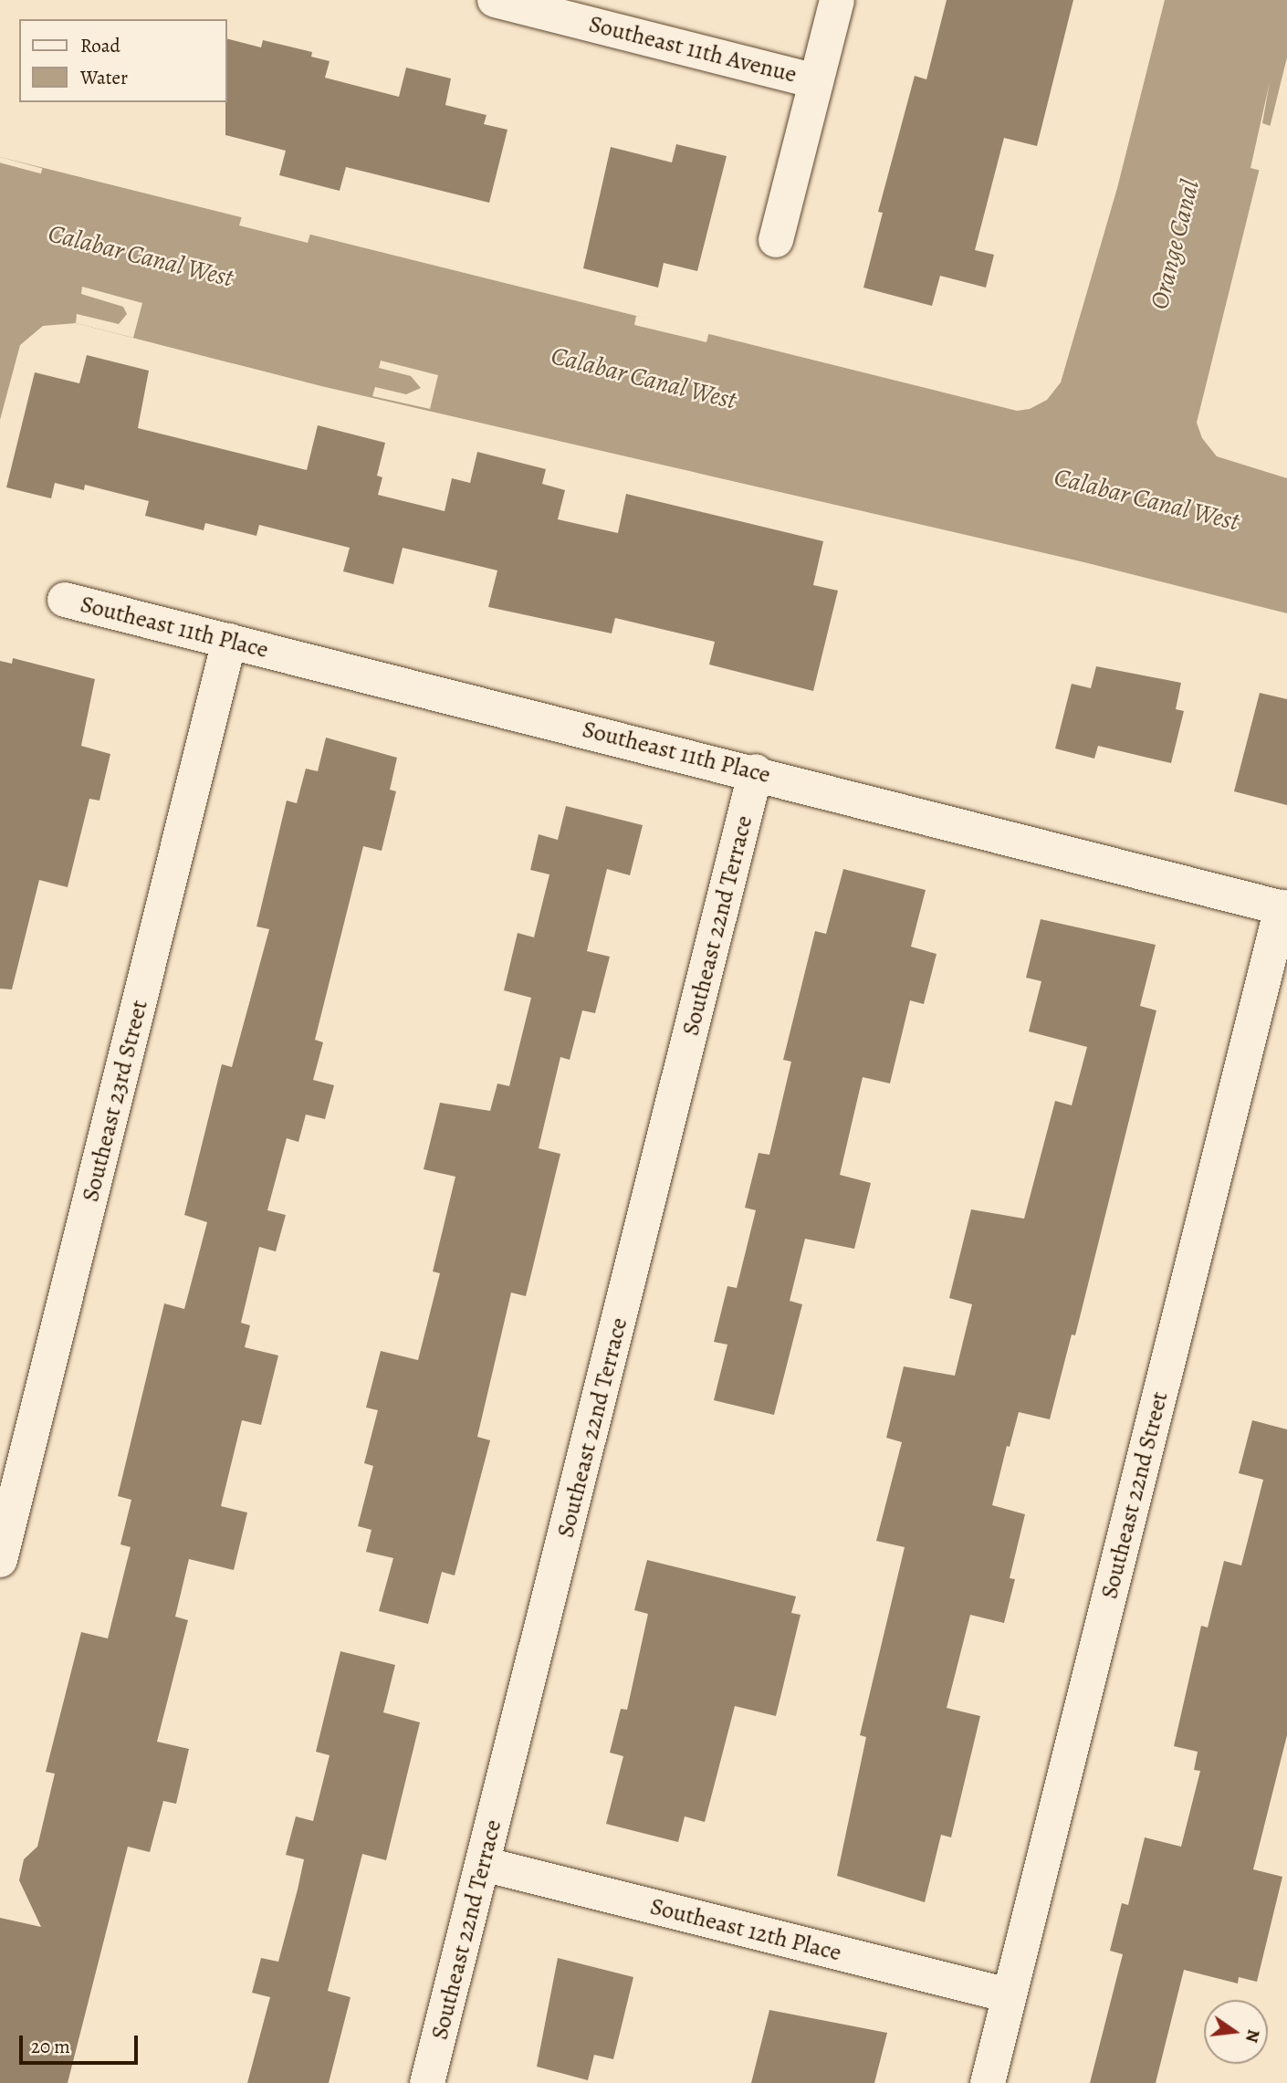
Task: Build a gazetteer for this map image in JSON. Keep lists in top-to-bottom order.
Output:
{
  "streets": {
    "street": [
      "Southeast 11th Avenue",
      "Southeast 11th Place",
      "Southeast 22nd Terrace",
      "Southeast 23rd Street",
      "Southeast 22nd Street",
      "Southeast 12th Place"
    ]
  },
  "crossings": [
    ["Southeast 11th Place", "Southeast 22nd Terrace"],
    ["Southeast 11th Place", "Southeast 23rd Street"],
    ["Southeast 11th Place", "Southeast 22nd Street"],
    ["Southeast 22nd Terrace", "Southeast 12th Place"],
    ["Southeast 22nd Street", "Southeast 12th Place"]
  ],
  "water": ["Orange Canal", "Calabar Canal West"],
  "legend": ["Road", "Water"],
  "scale_bar": "20 m",
  "north": "right"
}
